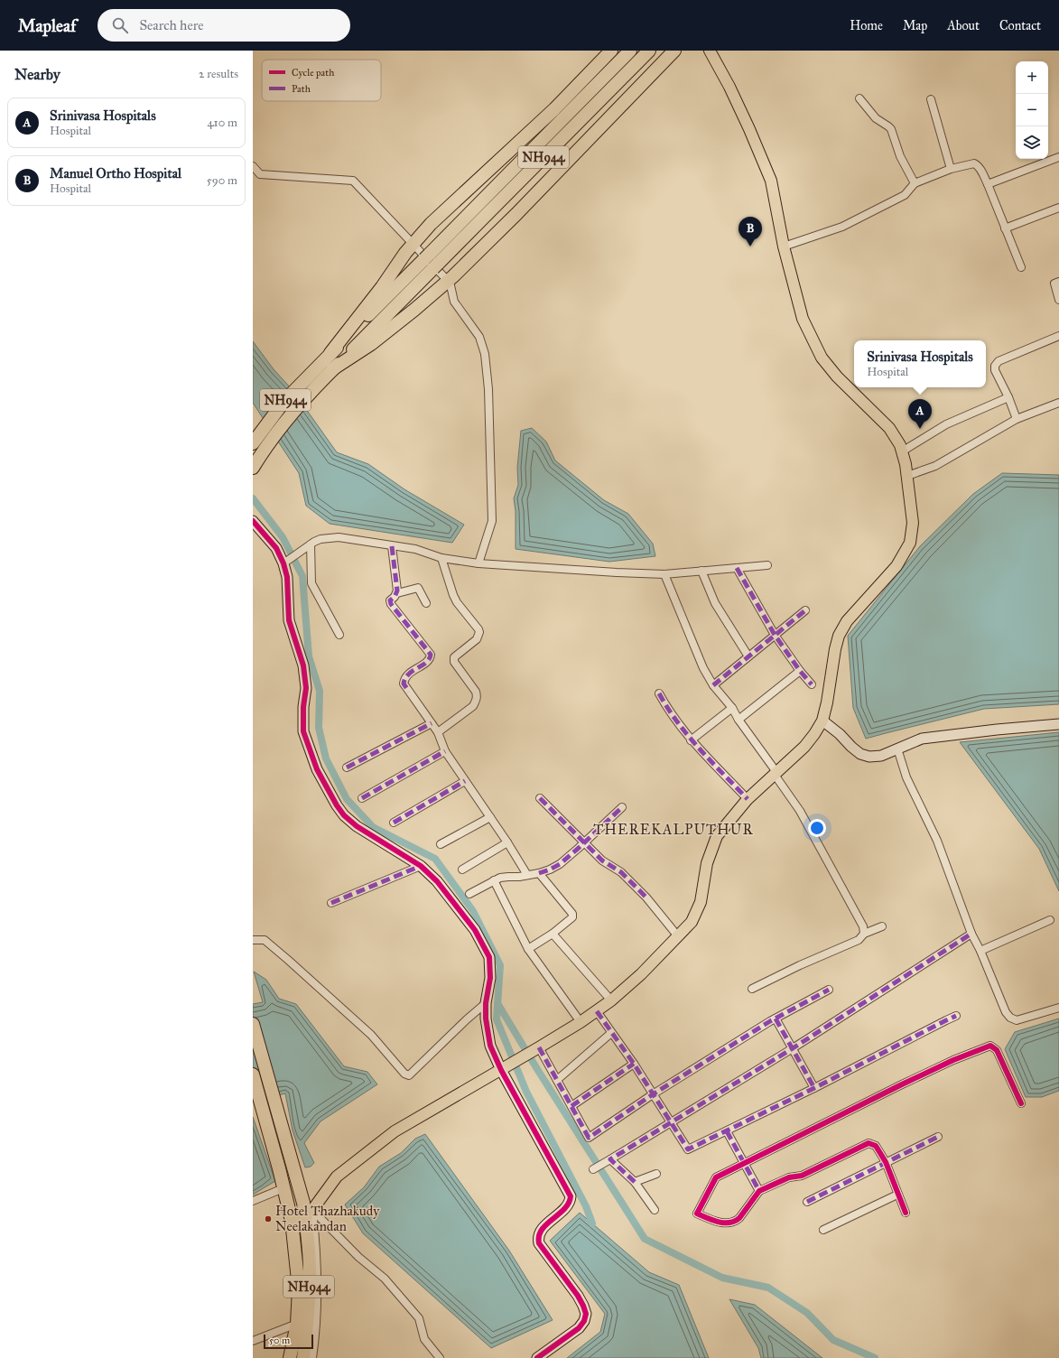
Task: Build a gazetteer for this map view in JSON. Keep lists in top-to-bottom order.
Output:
{
  "streets": {
    "highway": ["NH944"]
  },
  "districts": ["THEREKALPUTHUR"],
  "places": ["Hotel Thazhakudy Neelakandan"],
  "legend": ["Cycle path", "Path"],
  "scale_bar": "50 m",
  "page": {
    "header": "Mapleaf",
    "search": "Search here",
    "nav": [
      "Home",
      "Map",
      "About",
      "Contact"
    ],
    "heading": ["Nearby", "2 results"],
    "map_buttons": ["+", "−"],
    "list": [
      {
        "mark": "A",
        "name": "Srinivasa Hospitals",
        "note": "Hospital",
        "value": "410 m"
      },
      {
        "mark": "B",
        "name": "Manuel Ortho Hospital",
        "note": "Hospital",
        "value": "590 m"
      }
    ],
    "pins": ["B", "A"],
    "popup": ["Srinivasa Hospitals", "Hospital"],
    "scale": "50 m"
  }
}
